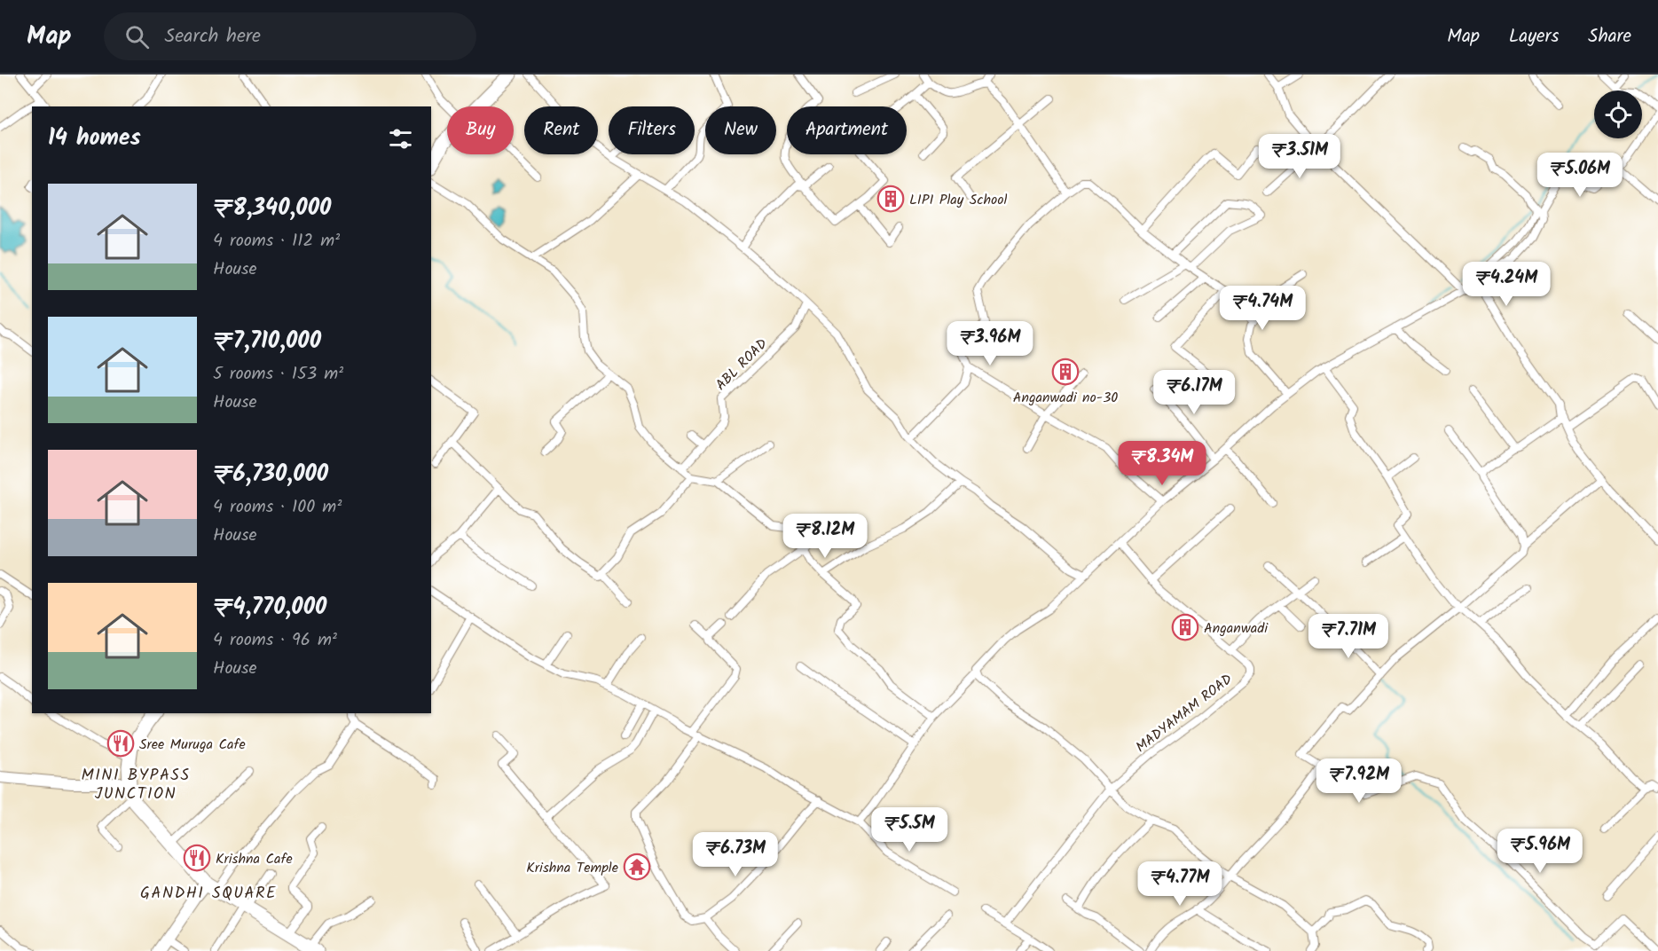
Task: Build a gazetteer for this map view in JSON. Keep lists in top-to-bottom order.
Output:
{
  "streets": {
    "street": ["ABL ROAD", "MADYAMAM ROAD"]
  },
  "districts": ["MINI BYPASS JUNCTION", "GANDHI SQUARE"],
  "places": {
    "building": ["LIPI Play School", "Anganwadi no-30", "Anganwadi"],
    "restaurant": ["Sree Muruga Cafe", "Krishna Cafe"],
    "temple": ["Krishna Temple"]
  },
  "page": {
    "header": "Map",
    "search": "Search here",
    "nav": ["Map", "Layers", "Share"],
    "chip": [
      "Buy",
      "Rent",
      "Filters",
      "New",
      "Apartment"
    ],
    "heading": "14 homes",
    "price": [
      "₹3.51M",
      "₹5.06M",
      "₹4.24M",
      "₹4.74M",
      "₹3.96M",
      "₹6.17M",
      "₹8.34M",
      "₹8.12M",
      "₹7.71M",
      "₹7.92M",
      "₹5.5M",
      "₹5.96M",
      "₹6.73M",
      "₹4.77M"
    ],
    "list": [
      {
        "name": "₹8,340,000",
        "note": "4 rooms · 112 m² · House"
      },
      {
        "name": "₹7,710,000",
        "note": "5 rooms · 153 m² · House"
      },
      {
        "name": "₹6,730,000",
        "note": "4 rooms · 100 m² · House"
      },
      {
        "name": "₹4,770,000",
        "note": "4 rooms · 96 m² · House"
      }
    ]
  }
}
